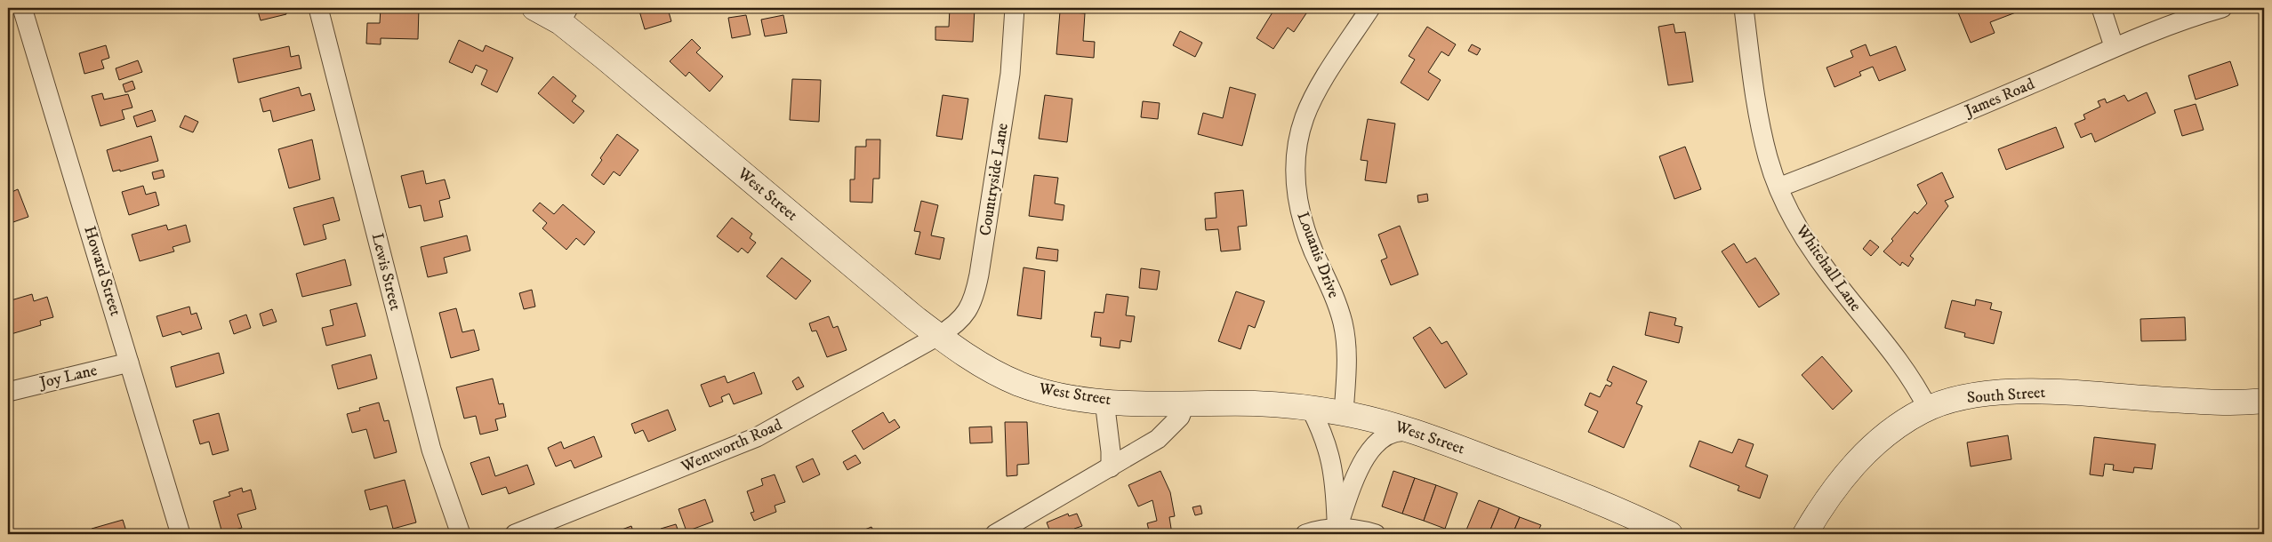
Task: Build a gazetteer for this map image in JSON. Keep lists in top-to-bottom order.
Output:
{
  "streets": {
    "main road": ["West Street", "South Street"],
    "street": [
      "James Road",
      "Countryside Lane",
      "Louanis Drive",
      "Whitehall Lane",
      "Howard Street",
      "Lewis Street",
      "Joy Lane",
      "Wentworth Road"
    ]
  },
  "crossings": [
    ["James Road", "Whitehall Lane"],
    ["Countryside Lane", "West Street"],
    ["Countryside Lane", "Wentworth Road"],
    ["West Street", "Louanis Drive"],
    ["West Street", "Wentworth Road"],
    ["Whitehall Lane", "South Street"],
    ["Howard Street", "Joy Lane"]
  ]
}
